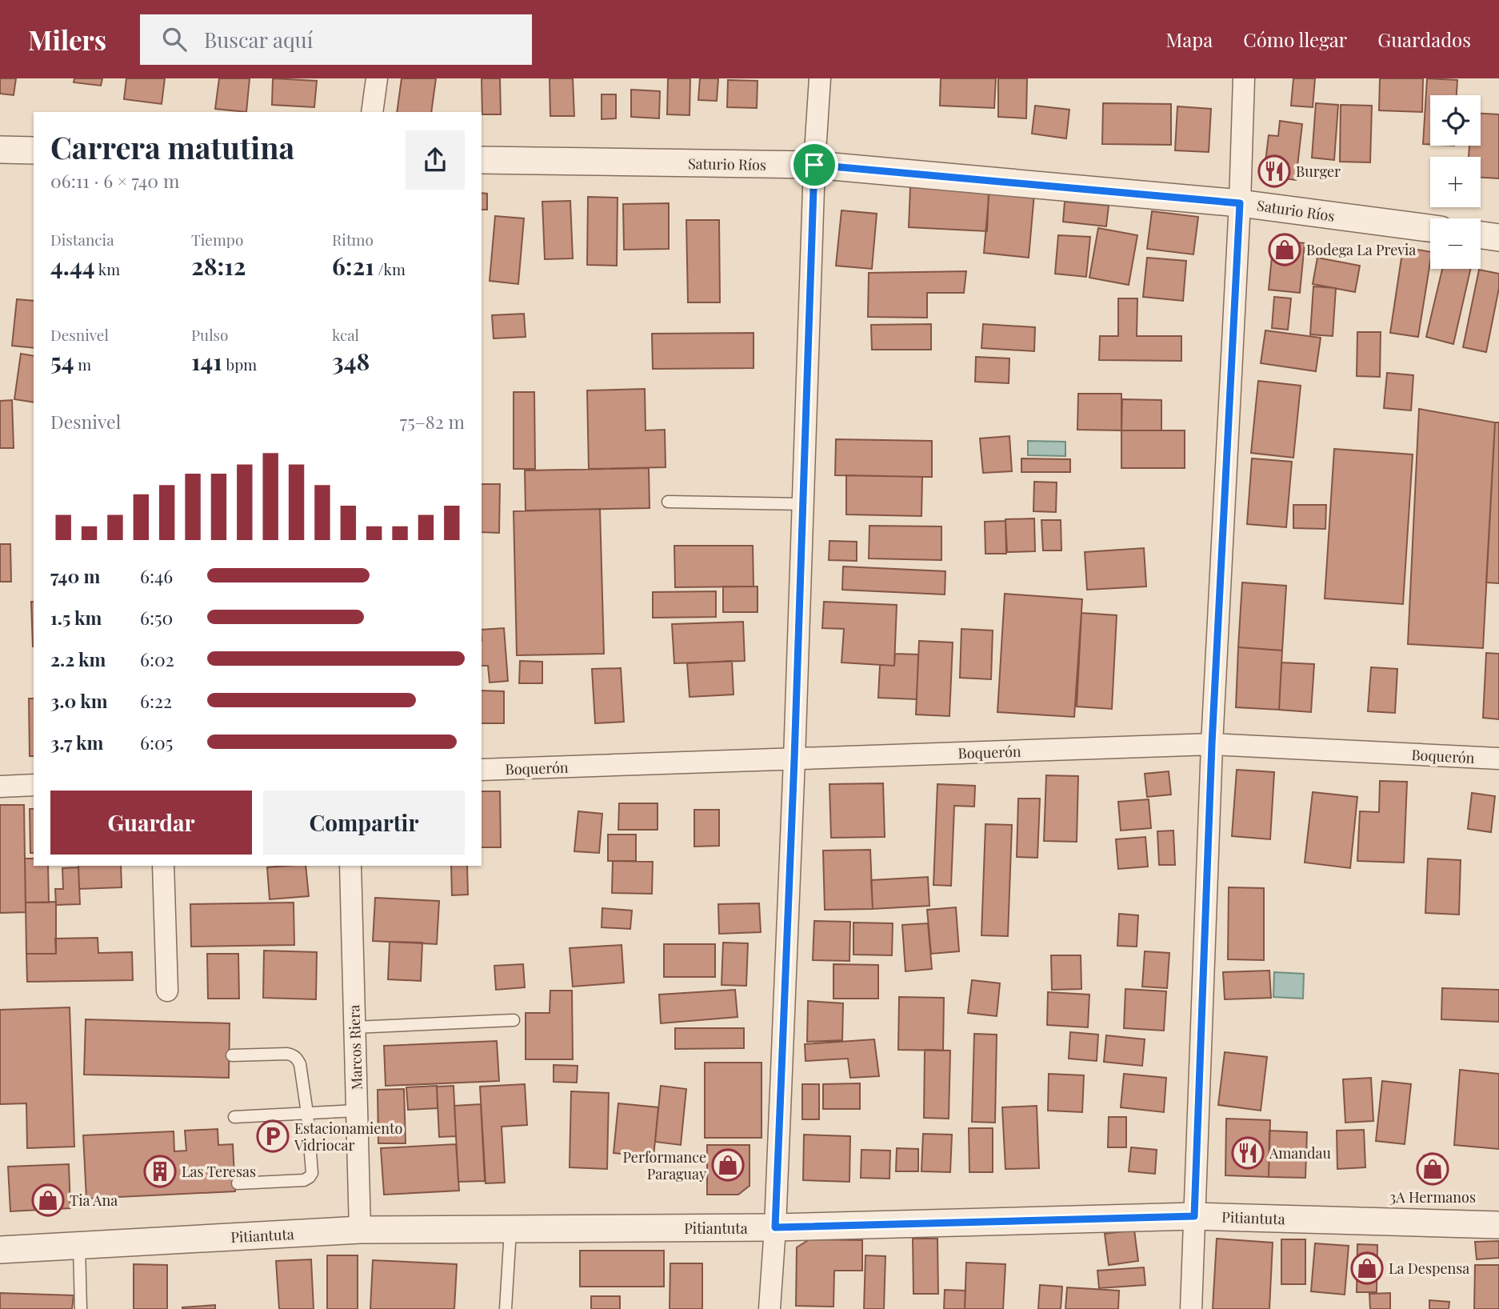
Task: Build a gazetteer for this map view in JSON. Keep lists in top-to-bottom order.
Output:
{
  "streets": {
    "street": [
      "Saturio Ríos",
      "Boquerón",
      "Marcos Riera",
      "Pitiantuta"
    ]
  },
  "crossings": [
    ["Marcos Riera", "Pitiantuta"]
  ],
  "places": {
    "restaurant": ["Burger", "Amandau"],
    "shop": [
      "Bodega La Previa",
      "Performance Paraguay",
      "3A Hermanos",
      "Tia Ana",
      "La Despensa"
    ],
    "parking": ["Estacionamiento Vidriocar"],
    "building": ["Las Teresas"]
  },
  "page": {
    "header": "Milers",
    "search": "Buscar aquí",
    "nav": ["Mapa", "Cómo llegar", "Guardados"],
    "map_buttons": ["+", "−"],
    "heading": ["Carrera matutina", "06:11 · 6 × 740 m"],
    "stats": [
      ["Distancia", "4.44 km"],
      ["Tiempo", "28:12"],
      ["Ritmo", "6:21 /km"],
      ["Desnivel", "54 m"],
      ["Pulso", "141 bpm"],
      ["kcal", "348"]
    ],
    "chart": ["Desnivel", "75–82 m"],
    "list": [
      {
        "name": "740 m",
        "note": "6:46"
      },
      {
        "name": "1.5 km",
        "note": "6:50"
      },
      {
        "name": "2.2 km",
        "note": "6:02"
      },
      {
        "name": "3.0 km",
        "note": "6:22"
      },
      {
        "name": "3.7 km",
        "note": "6:05"
      }
    ],
    "buttons": ["Guardar", "Compartir"]
  }
}
